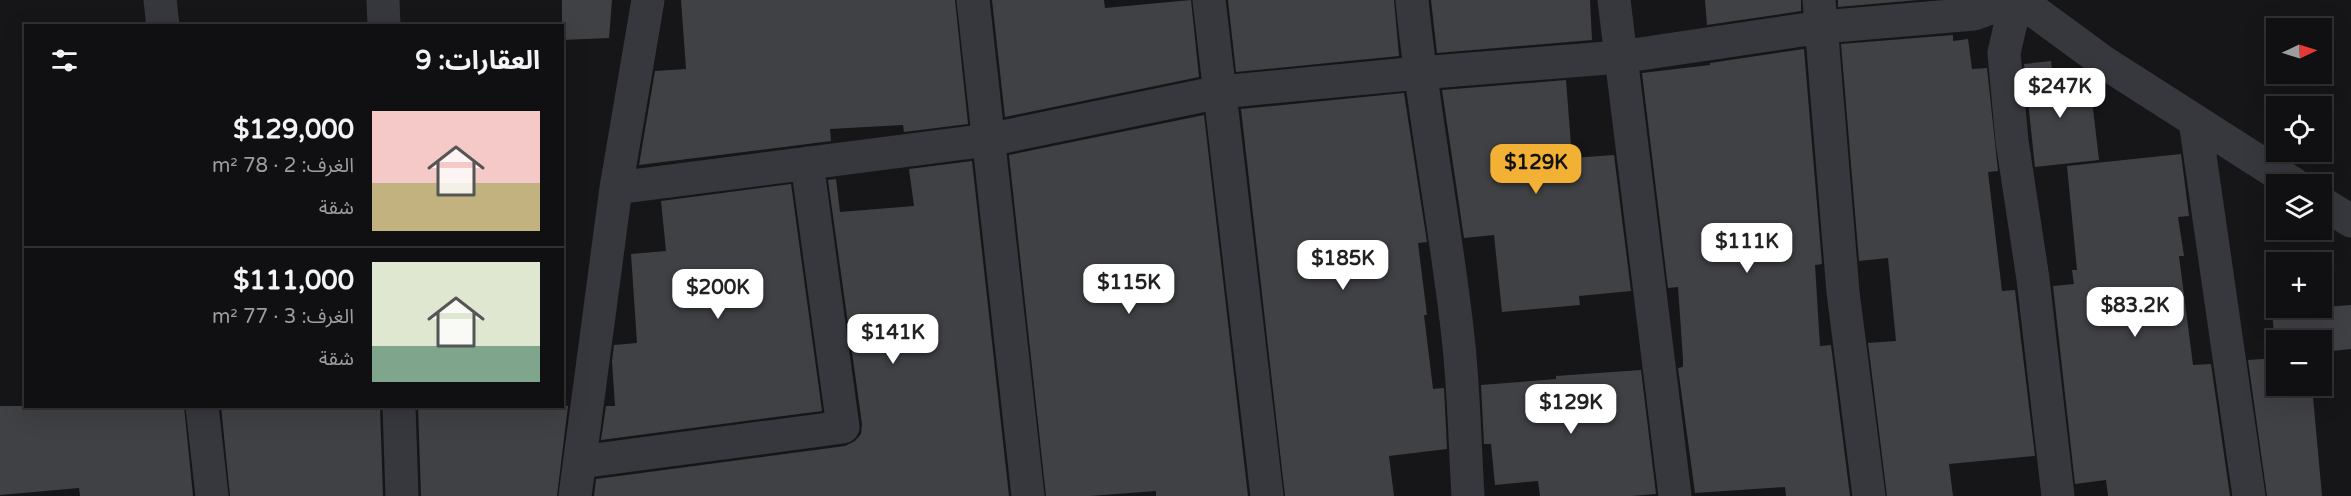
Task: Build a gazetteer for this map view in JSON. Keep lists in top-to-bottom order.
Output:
{
  "north": "right",
  "page": {
    "map_buttons": ["+", "−"],
    "heading": "العقارات: 9",
    "price": [
      "$247K",
      "$129K",
      "$111K",
      "$185K",
      "$115K",
      "$200K",
      "$83.2K",
      "$141K",
      "$129K"
    ],
    "list": [
      {
        "name": "$129,000",
        "note": "الغرف: 2 · 78 m² · شقة"
      },
      {
        "name": "$111,000",
        "note": "الغرف: 3 · 77 m² · شقة"
      }
    ]
  }
}
